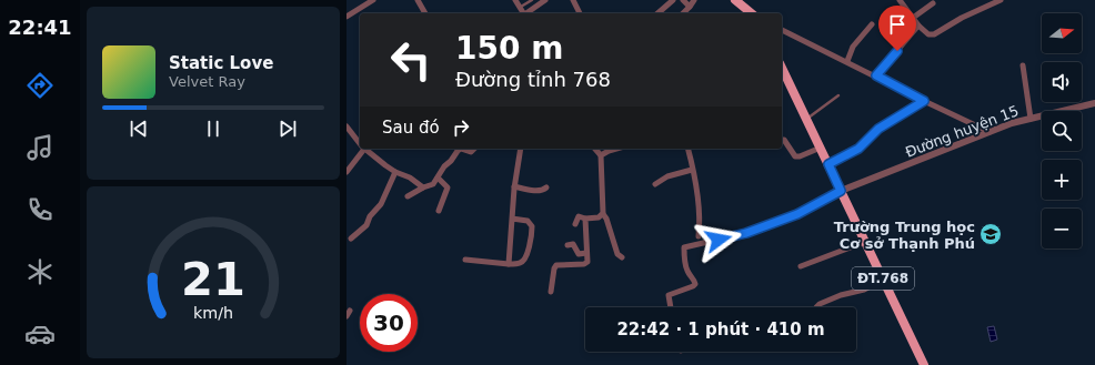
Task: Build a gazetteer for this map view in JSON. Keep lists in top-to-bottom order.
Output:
{
  "streets": {
    "main road": ["ĐT.768"],
    "street": ["Đường huyện 15"]
  },
  "crossings": [
    ["Đường huyện 15", "ĐT.768"]
  ],
  "places": {
    "school or university": ["Trường Trung học Cơ sở Thạnh Phú"]
  },
  "north": "right",
  "page": {
    "tabs": "22:41",
    "map_buttons": ["+", "−"],
    "turn": ["150 m", "Đường tỉnh 768"],
    "song": ["Static Love", "Velvet Ray"],
    "then": "Sau đó",
    "limit": "30",
    "trip": "22:42 · 1 phút · 410 m",
    "gauge": ["21", "km/h"]
  }
}
